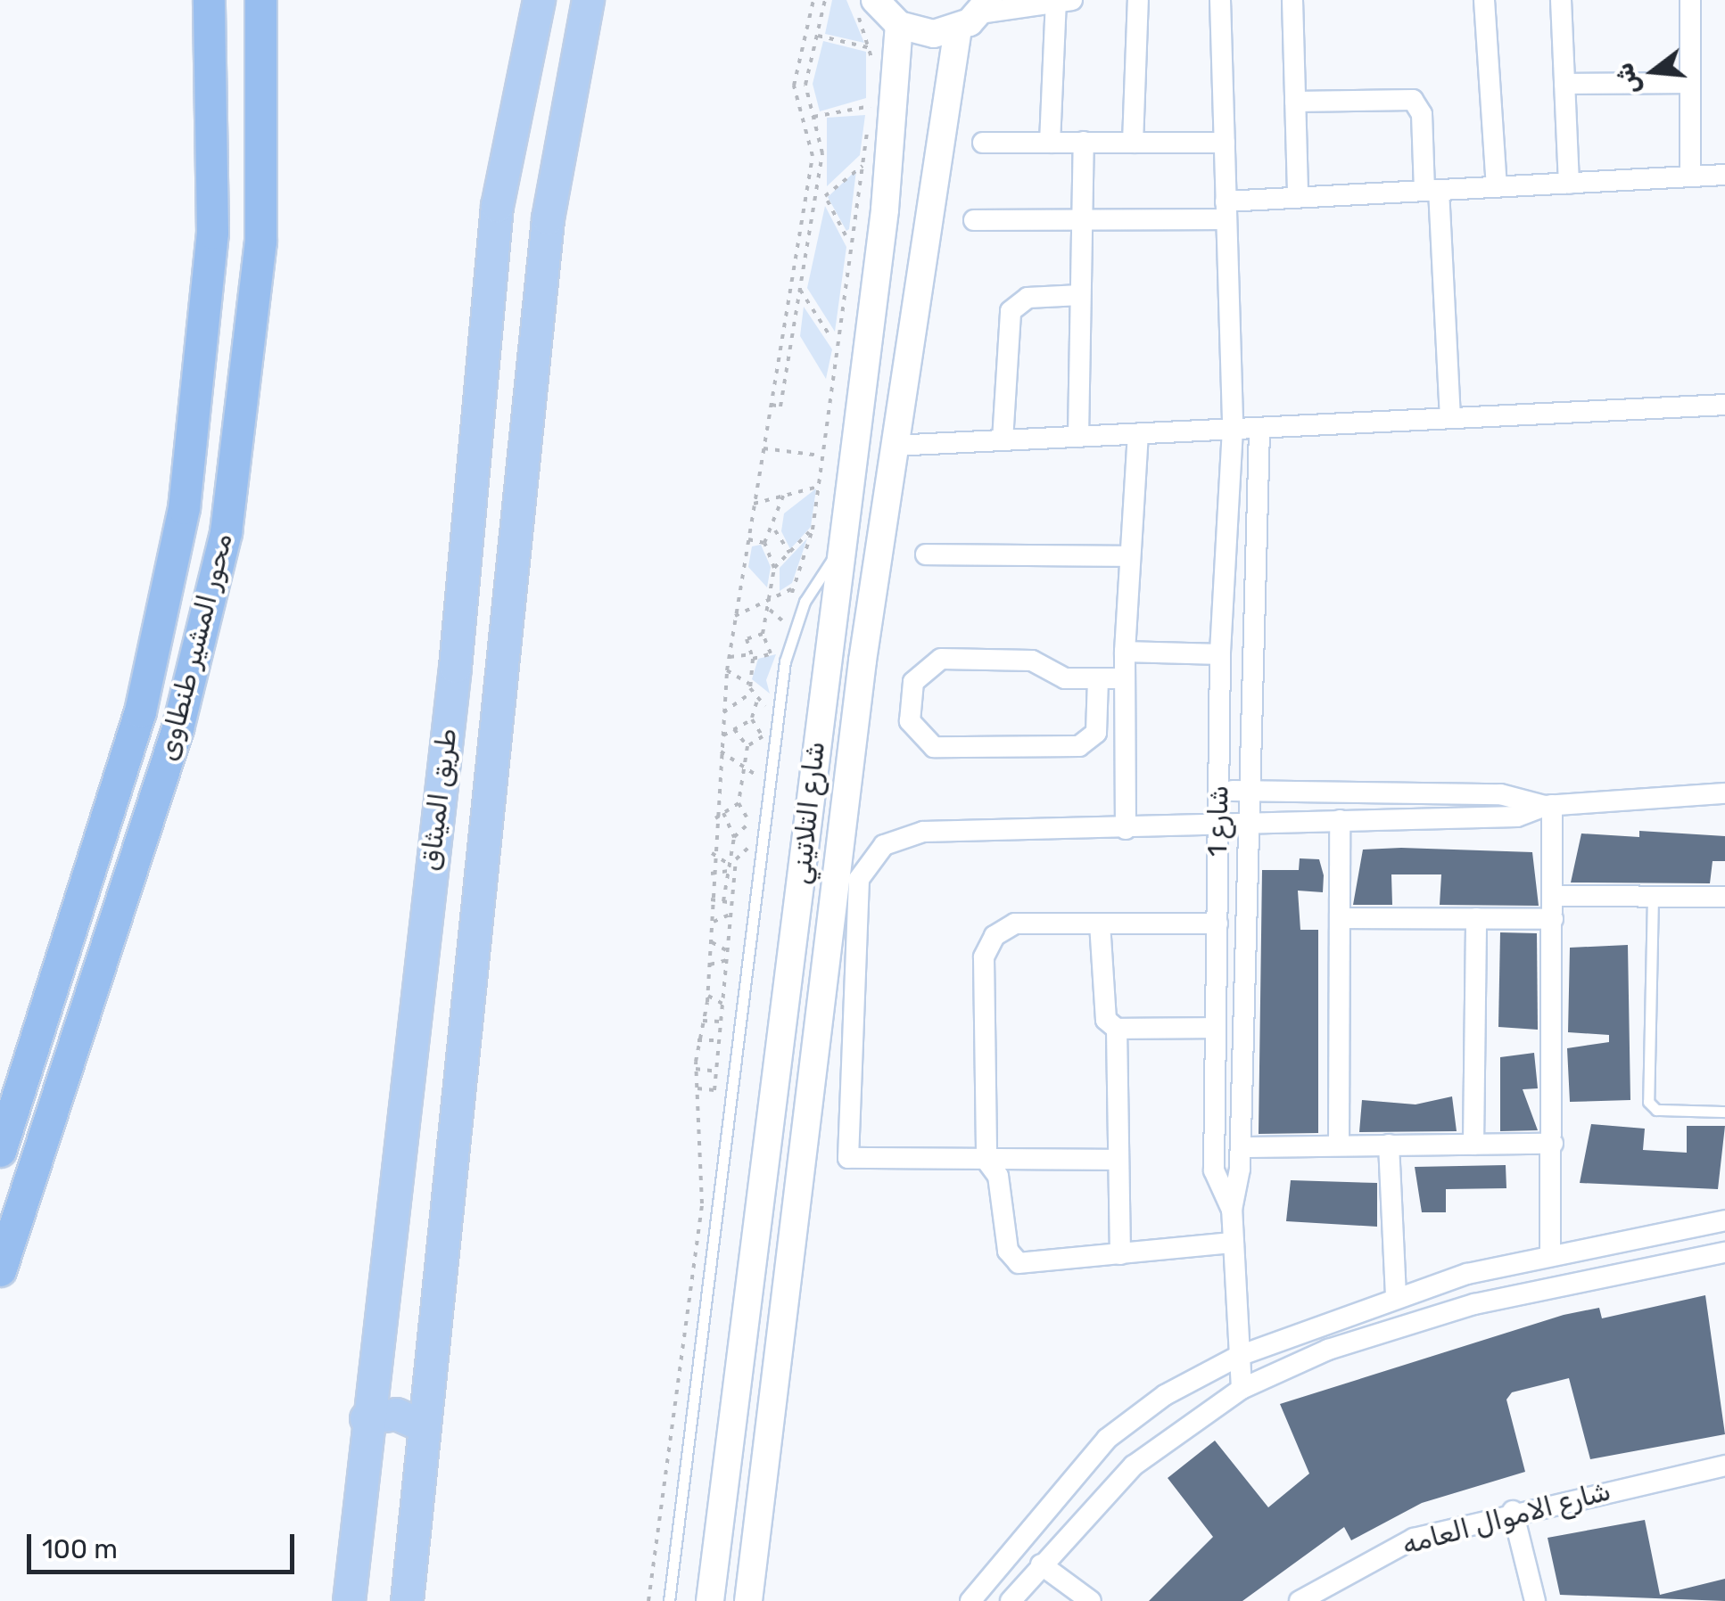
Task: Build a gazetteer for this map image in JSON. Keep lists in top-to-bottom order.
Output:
{
  "streets": {
    "highway": ["محور المشير طنطاوى"],
    "main road": ["طريق الميثاق", "شارع التلاتيني"],
    "street": ["شارع 1", "شارع الاموال العامه"]
  },
  "scale_bar": "100 m",
  "north": "left"
}
